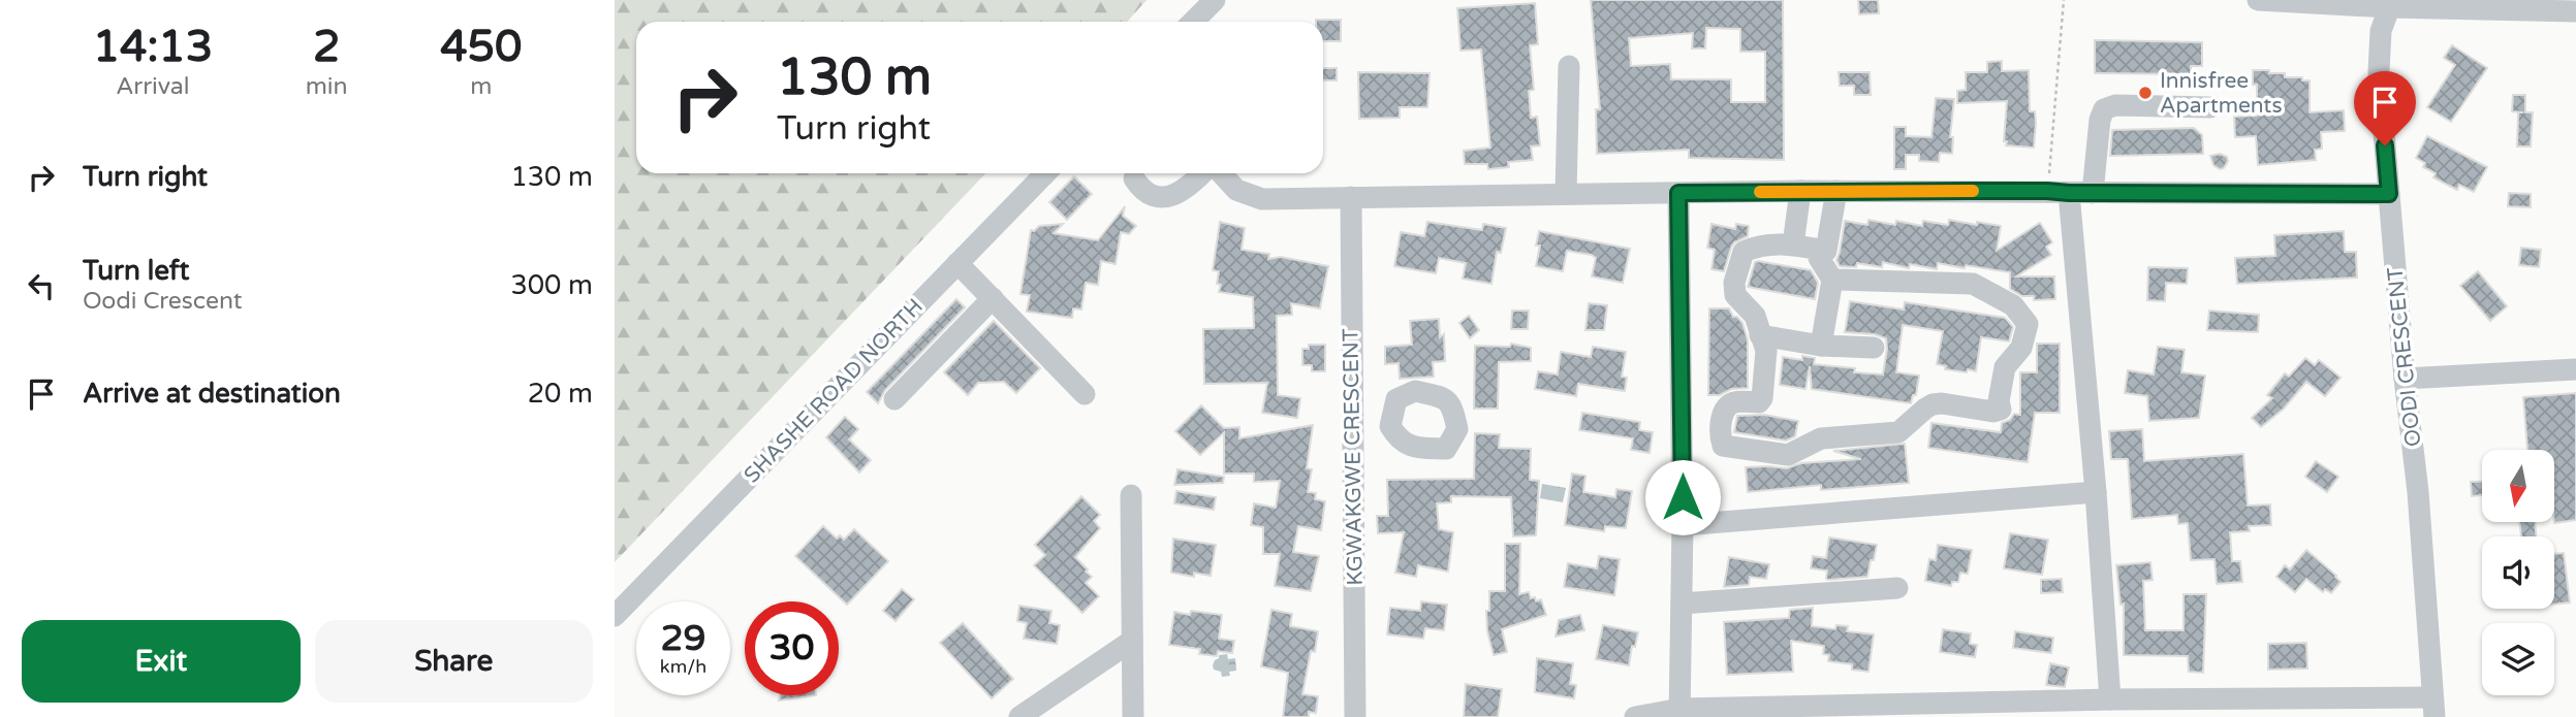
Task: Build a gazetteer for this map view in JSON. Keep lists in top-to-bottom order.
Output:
{
  "streets": {
    "street": ["OODI CRESCENT", "SHASHE ROAD NORTH", "KGWAKGWE CRESCENT"]
  },
  "places": ["Innisfree Apartments"],
  "north": "bottom",
  "page": {
    "eta": [
      "14:13",
      "Arrival",
      "2",
      "min",
      "450",
      "m"
    ],
    "turn": ["130 m", "Turn right"],
    "list": [
      {
        "name": "Turn right",
        "value": "130 m"
      },
      {
        "name": "Turn left",
        "note": "Oodi Crescent",
        "value": "300 m"
      },
      {
        "name": "Arrive at destination",
        "value": "20 m"
      }
    ],
    "speed": "29 km/h",
    "limit": "30",
    "buttons": ["Exit", "Share"]
  }
}
